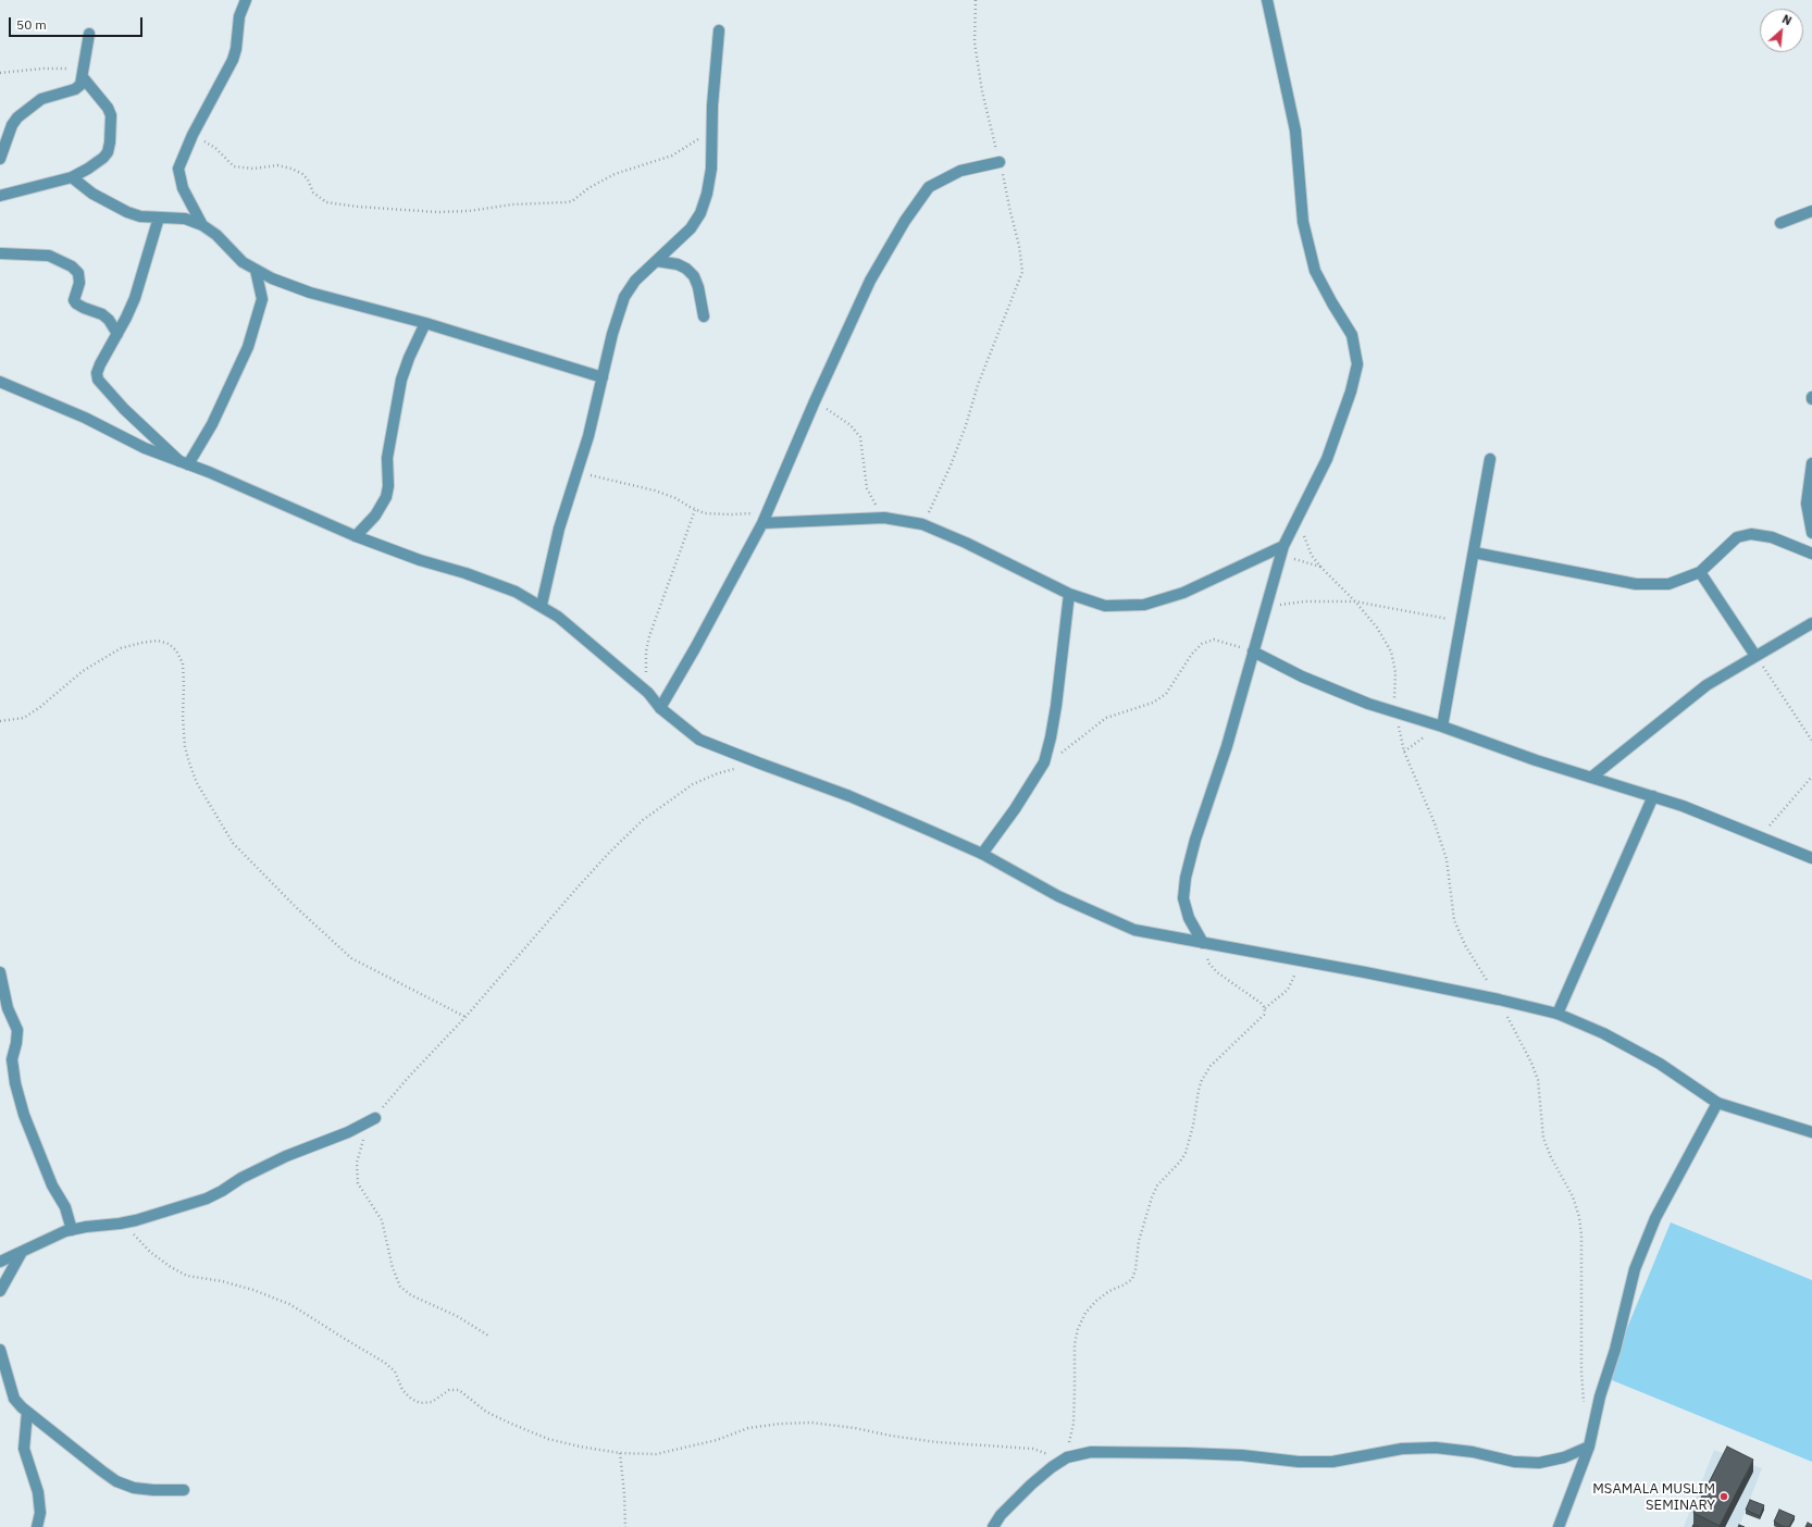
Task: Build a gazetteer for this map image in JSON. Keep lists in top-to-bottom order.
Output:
{
  "places": ["MSAMALA MUSLIM SEMINARY"],
  "scale_bar": "50 m",
  "north": "top right"
}
